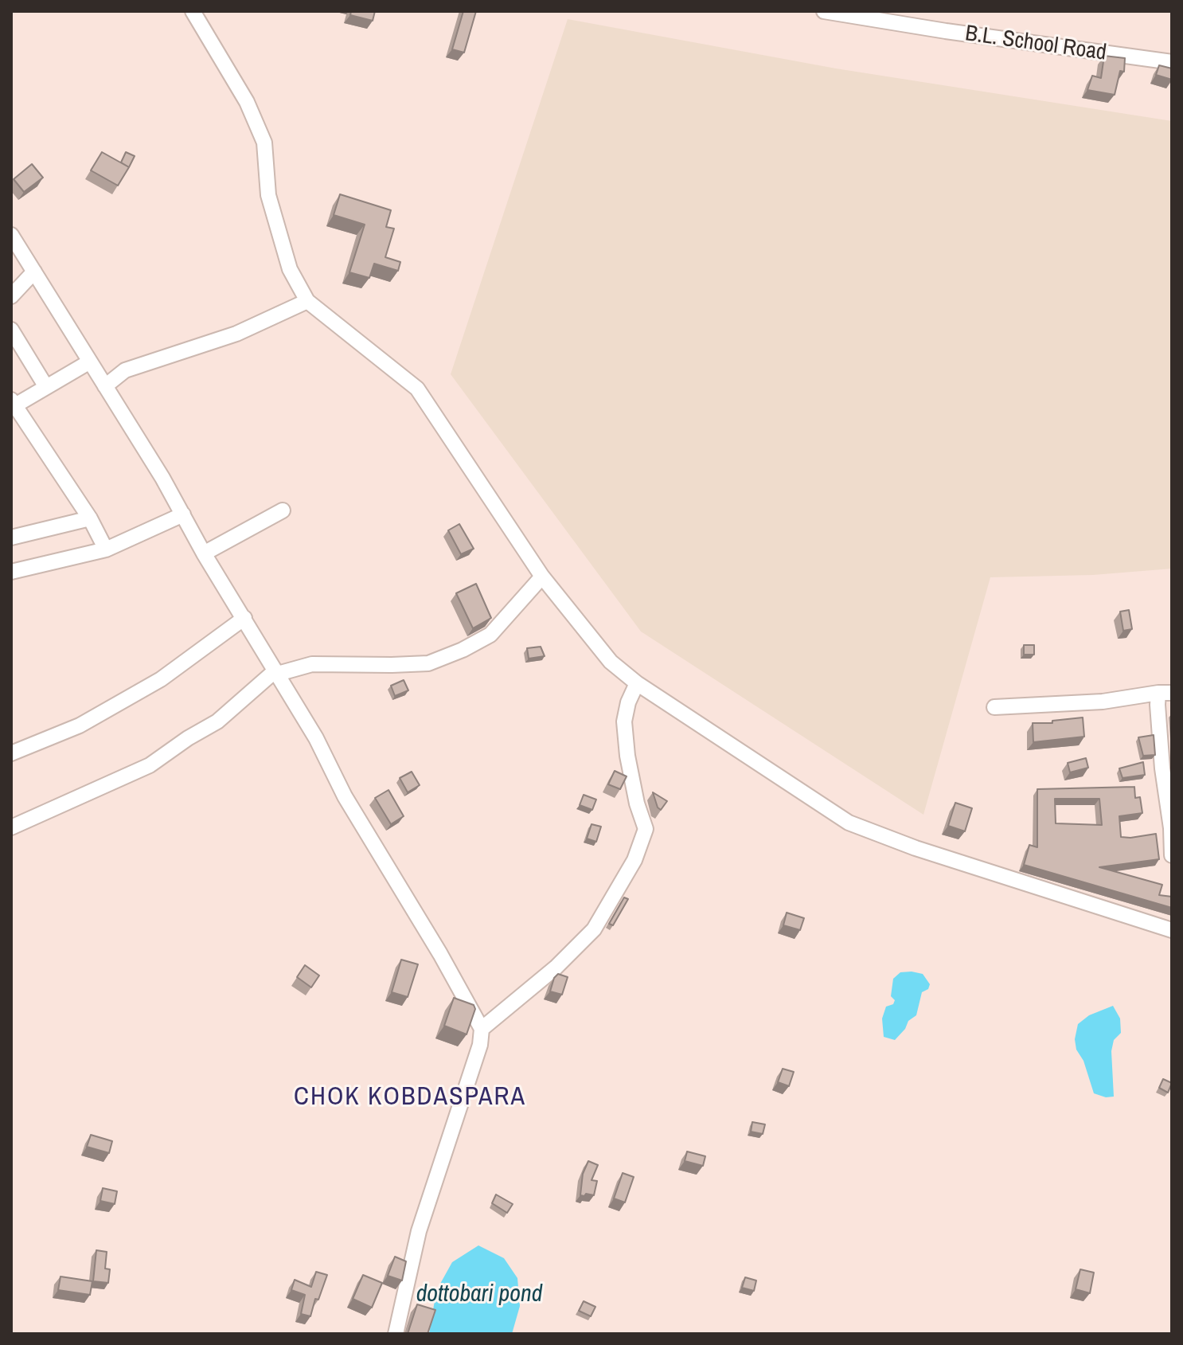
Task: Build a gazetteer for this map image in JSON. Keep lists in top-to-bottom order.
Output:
{
  "streets": {
    "street": ["B.L. School Road"]
  },
  "districts": ["CHOK KOBDASPARA"],
  "water": ["dottobari pond"]
}
